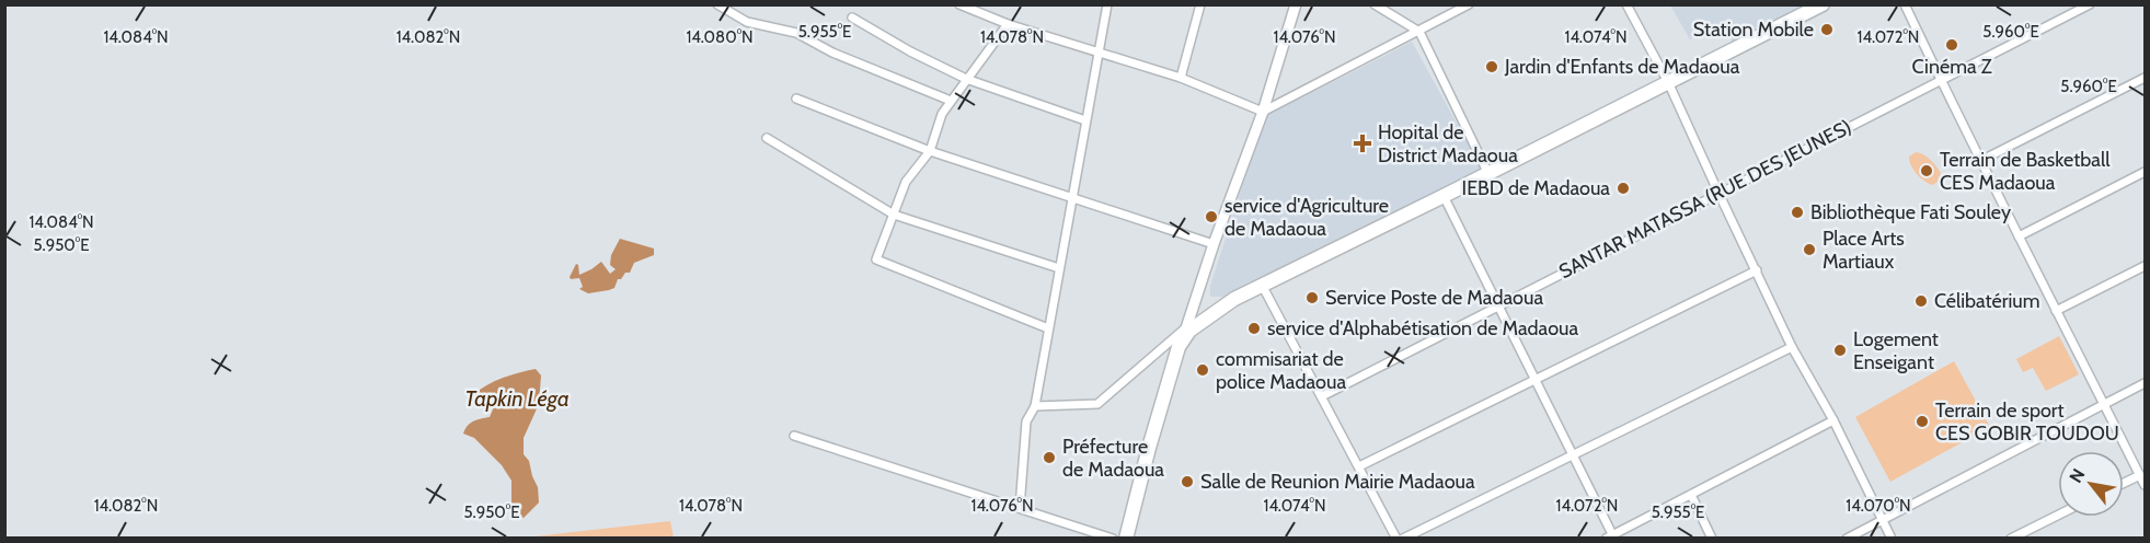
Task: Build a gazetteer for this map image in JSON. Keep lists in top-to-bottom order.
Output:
{
  "streets": {
    "street": ["SANTAR MATASSA (RUE DES JEUNES)"]
  },
  "water": ["Tapkin Léga"],
  "places": {
    "other": [
      "Station Mobile",
      "Cinéma Z",
      "Jardin d'Enfants de Madaoua",
      "Terrain de Basketball CES Madaoua",
      "IEBD de Madaoua",
      "Bibliothèque Fati Souley",
      "service d'Agriculture de Madaoua",
      "Place Arts Martiaux",
      "Service Poste de Madaoua",
      "Célibatérium",
      "service d'Alphabétisation de Madaoua",
      "Logement Enseigant",
      "commisariat de police Madaoua",
      "Terrain de sport CES GOBIR TOUDOU",
      "Préfecture de Madaoua",
      "Salle de Reunion Mairie Madaoua"
    ],
    "health": ["Hopital de District Madaoua"]
  },
  "north": "top left",
  "coordinates": [
    "5.960°E",
    "5.955°E",
    "14.084°N",
    "14.082°N",
    "14.080°N",
    "14.078°N",
    "14.076°N",
    "14.074°N",
    "14.072°N",
    "5.950°E",
    "14.070°N"
  ]
}
